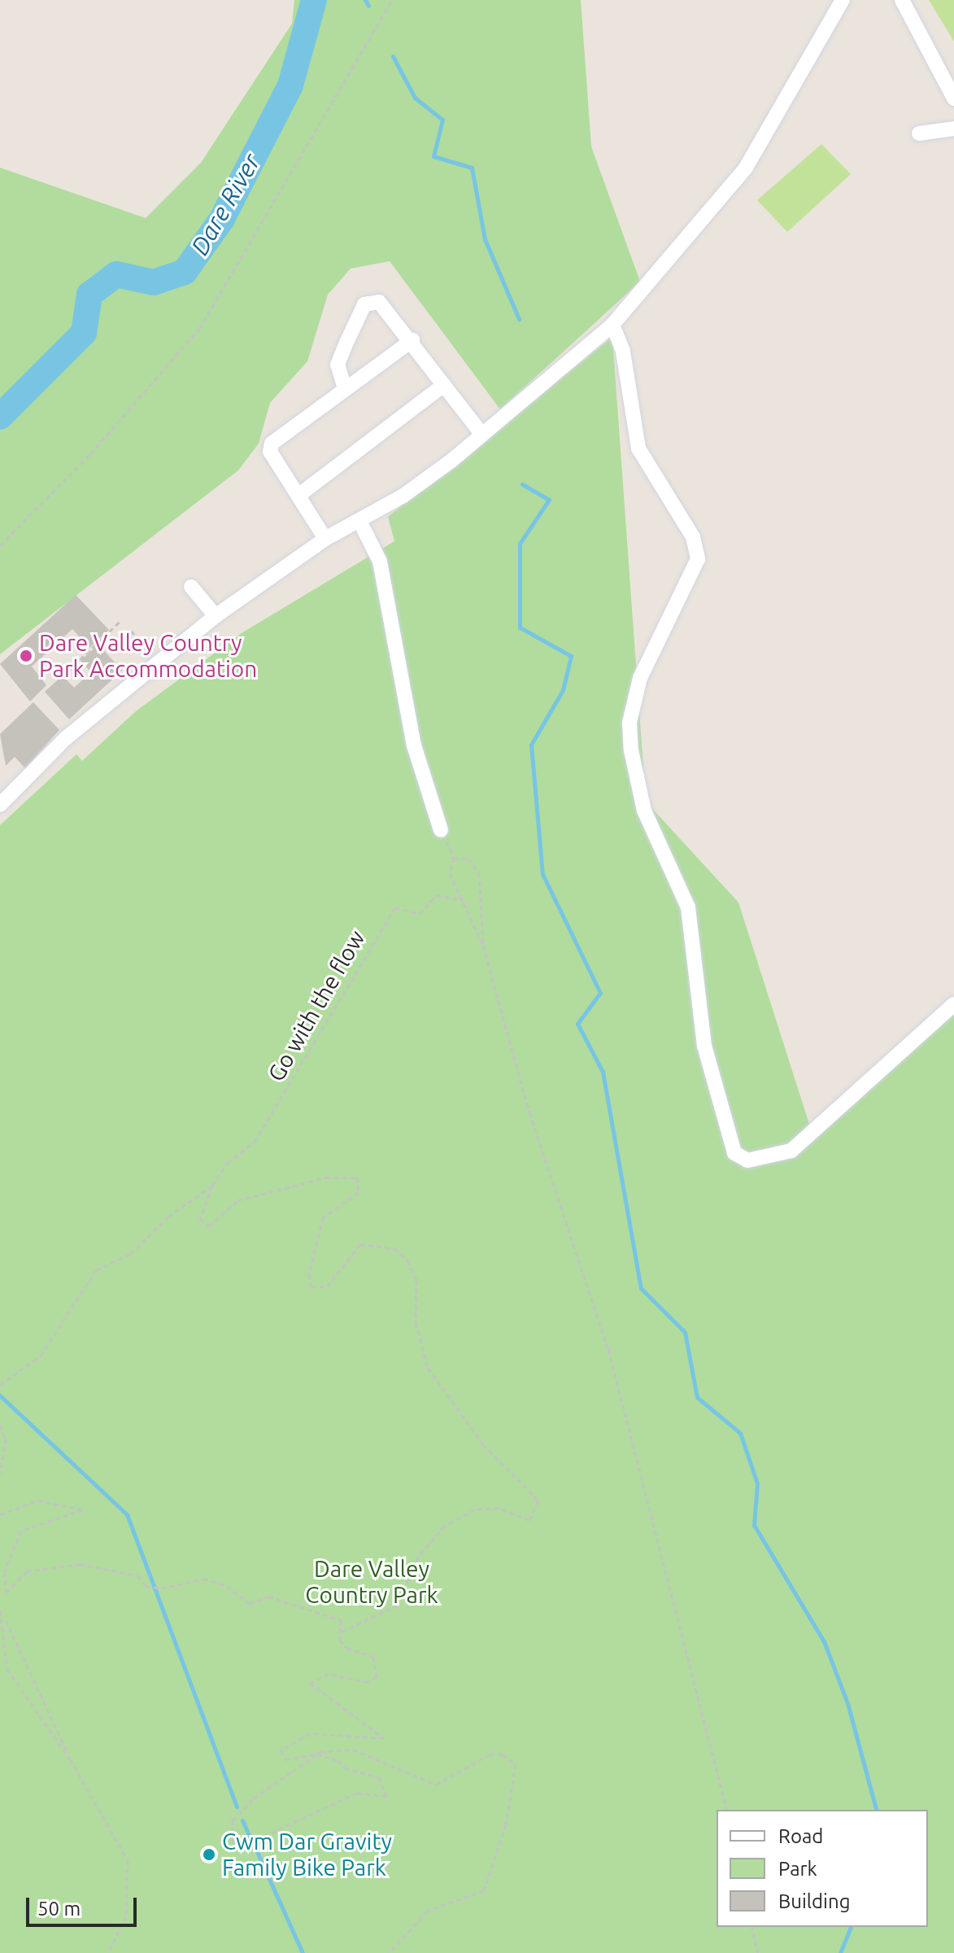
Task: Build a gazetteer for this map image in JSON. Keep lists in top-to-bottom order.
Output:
{
  "streets": {
    "path": ["Go with the flow"]
  },
  "water": ["Dare River"],
  "parks": ["Dare Valley Country Park"],
  "places": ["Dare Valley Country Park Accommodation", "Cwm Dar Gravity Family Bike Park"],
  "legend": ["Road", "Park", "Building"],
  "scale_bar": "50 m"
}
